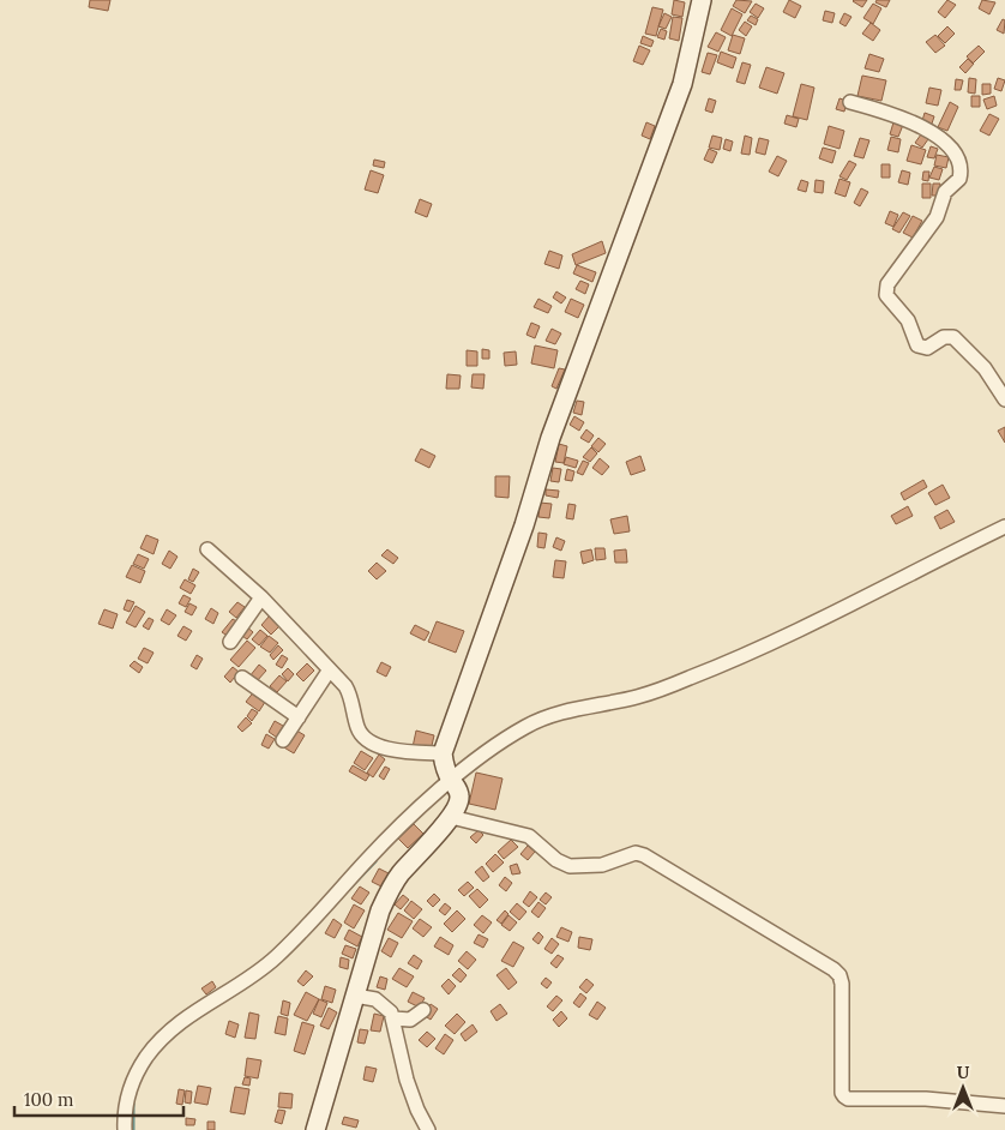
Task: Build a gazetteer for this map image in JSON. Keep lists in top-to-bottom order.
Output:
{
  "scale_bar": "100 m",
  "north": "top"
}
